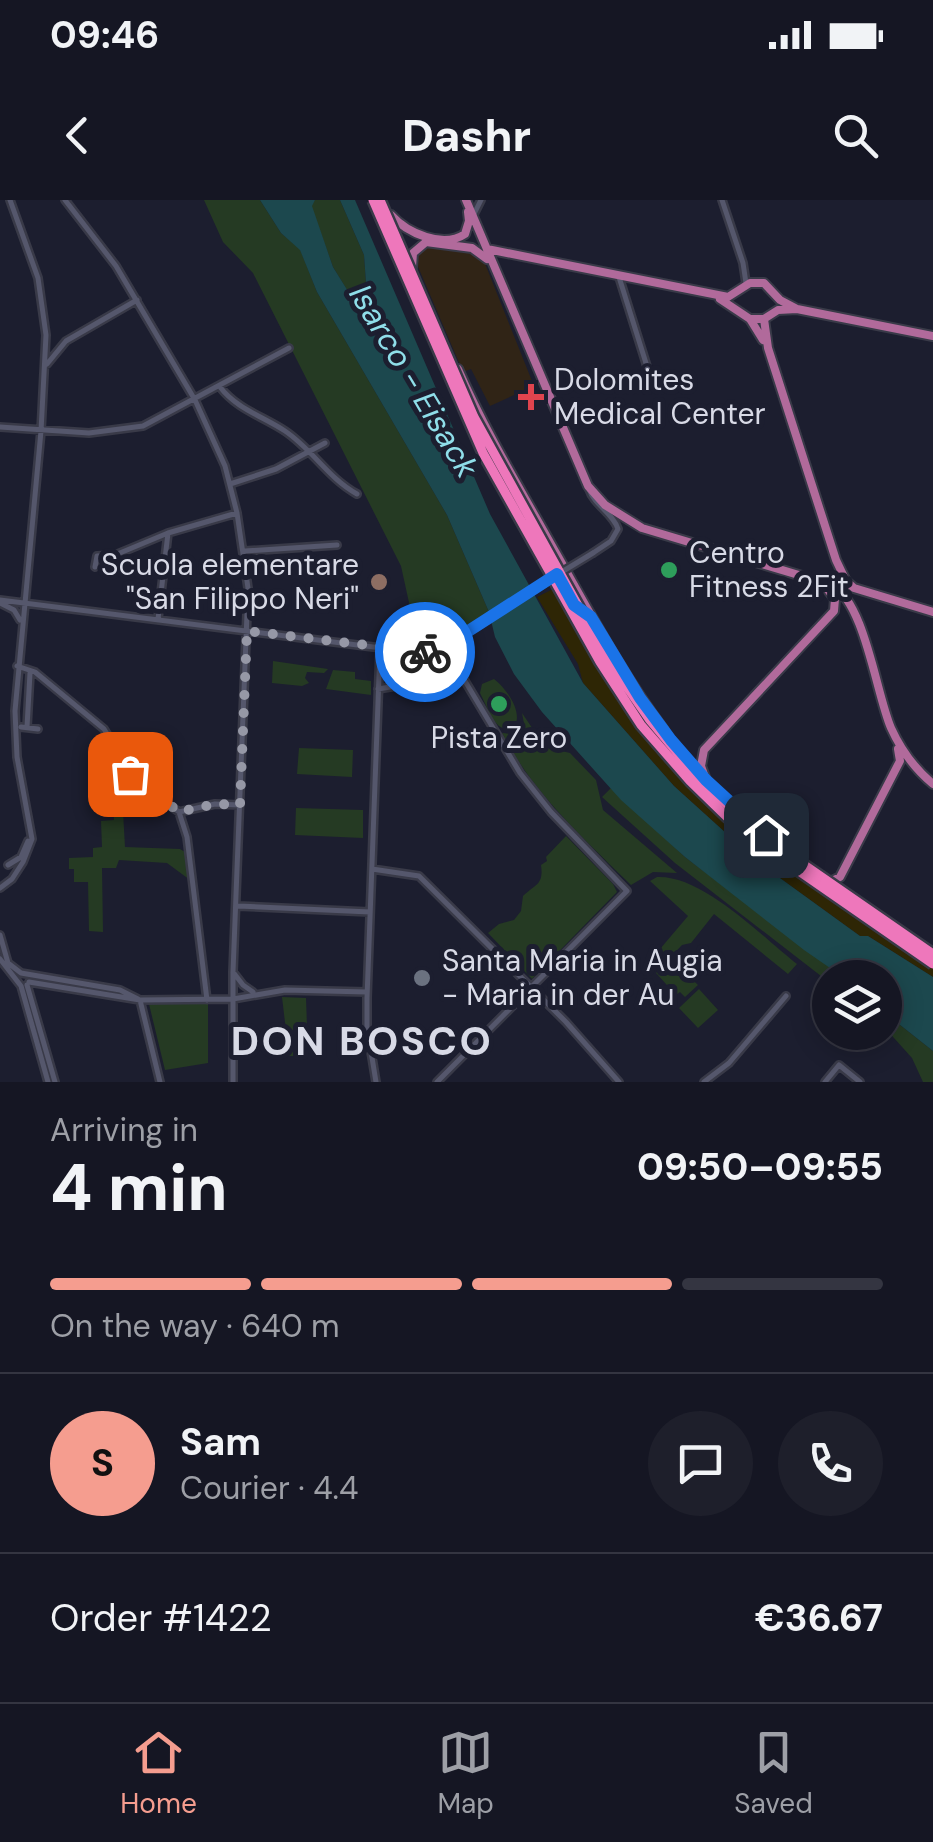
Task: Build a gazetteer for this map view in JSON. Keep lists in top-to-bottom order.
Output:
{
  "districts": ["DON BOSCO"],
  "water": ["Isarco - Eisack"],
  "places": {
    "health": ["Dolomites Medical Center"],
    "other": [
      "Centro Fitness 2Fit",
      "Scuola elementare \"San Filippo Neri\"",
      "Pista Zero",
      "Santa Maria in Augia - Maria in der Au"
    ]
  },
  "page": {
    "status": "09:46",
    "header": "Dashr",
    "heading": ["4 min", "Arriving in", "09:50–09:55"],
    "panel": [
      "Sam",
      "Courier · 4.4",
      "Order #1422",
      "€36.67"
    ],
    "bar": "On the way · 640 m",
    "round": "S",
    "tabs": ["Home", "Map", "Saved"]
  }
}
